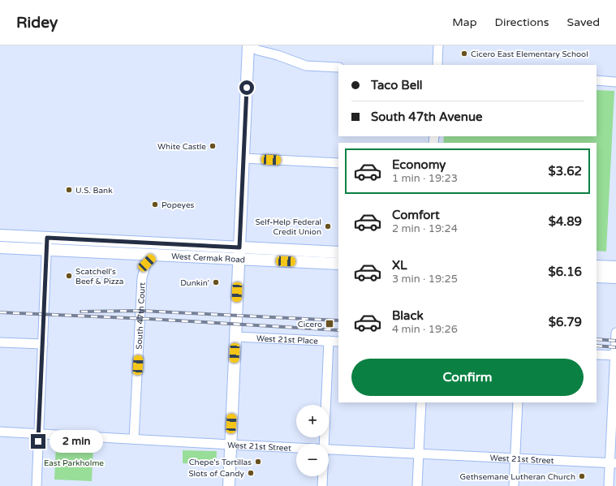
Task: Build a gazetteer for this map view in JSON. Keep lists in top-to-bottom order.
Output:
{
  "streets": {
    "main road": ["West Cermak Road"],
    "street": ["South 47th Court", "West 21st Place", "West 21st Street"]
  },
  "crossings": [
    ["West Cermak Road", "South 47th Court"],
    ["South 47th Court", "West 21st Street"]
  ],
  "parks": ["East Parkholme"],
  "places": {
    "other": [
      "Cicero East Elementary School",
      "White Castle",
      "U.S. Bank",
      "Popeyes",
      "Self-Help Federal Credit Union",
      "Scatchell's Beef & Pizza",
      "Dunkin'",
      "Chepe's Tortillas",
      "Slots of Candy",
      "Gethsemane Lutheran Church"
    ],
    "transit": ["Cicero"]
  },
  "page": {
    "header": "Ridey",
    "nav": ["Map", "Directions", "Saved"],
    "banner": ["Taco Bell", "South 47th Avenue"],
    "list": [
      {
        "name": "Economy",
        "note": "1 min · 19:23",
        "value": "$3.62"
      },
      {
        "name": "Comfort",
        "note": "2 min · 19:24",
        "value": "$4.89"
      },
      {
        "name": "XL",
        "note": "3 min · 19:25",
        "value": "$6.16"
      },
      {
        "name": "Black",
        "note": "4 min · 19:26",
        "value": "$6.79"
      }
    ],
    "buttons": "Confirm",
    "map_buttons": ["+", "−"],
    "bubble": "2 min"
  }
}
